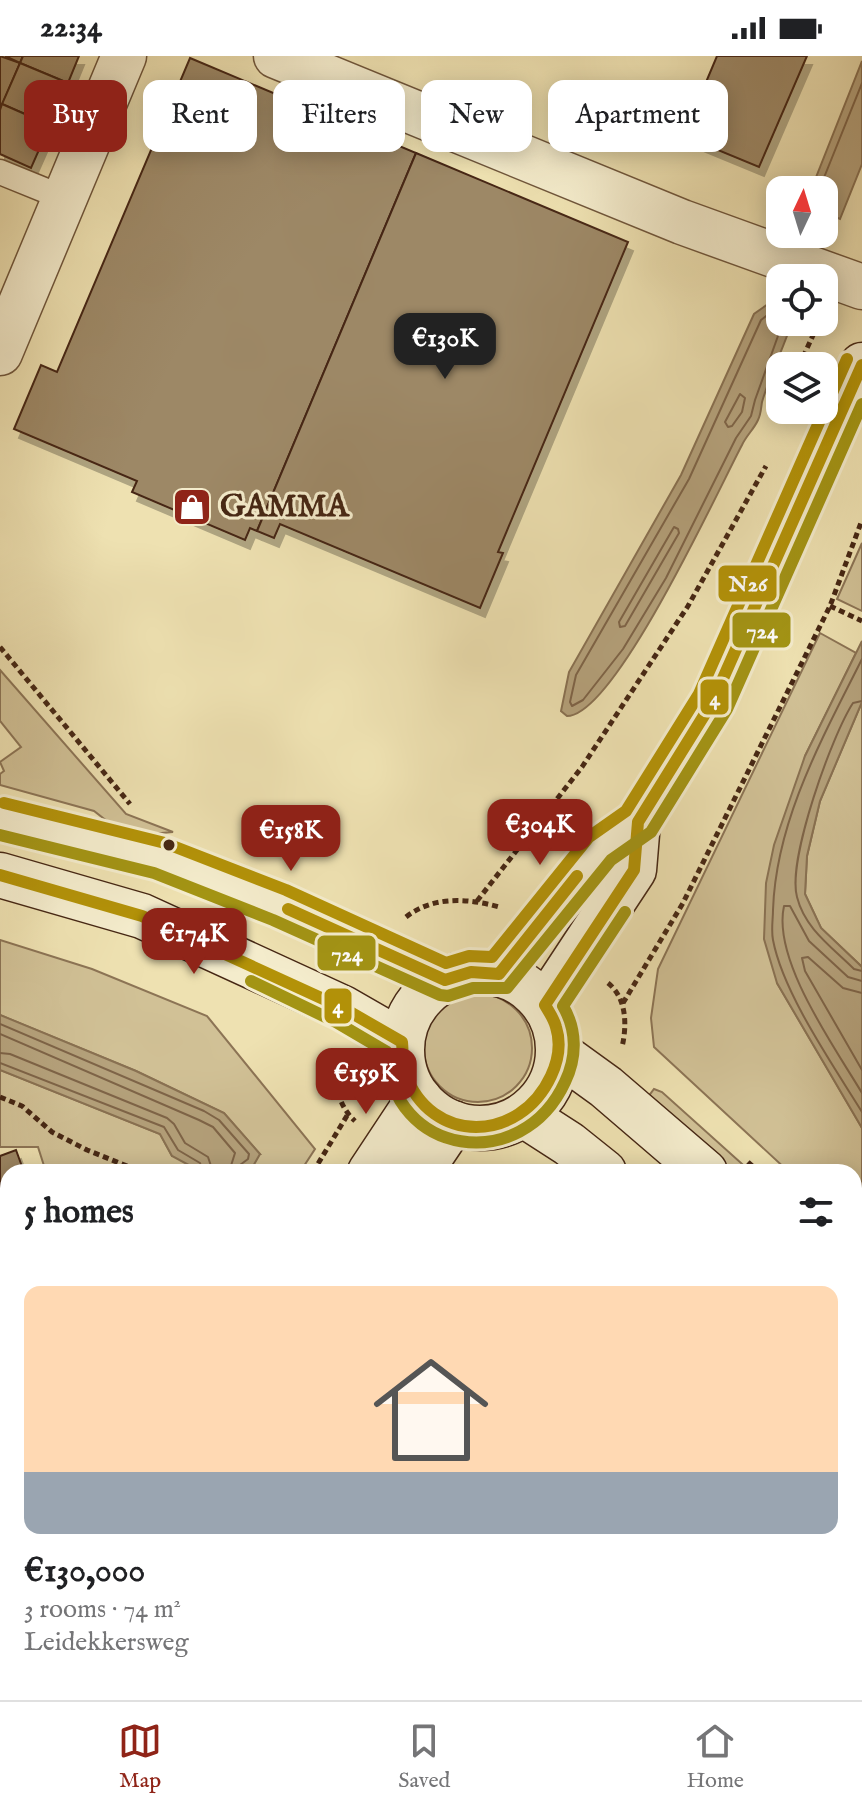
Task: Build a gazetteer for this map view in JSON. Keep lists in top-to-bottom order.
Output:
{
  "places": {
    "shop": ["GAMMA"]
  },
  "lines": ["transit line N26", "transit line 4", "transit line 724"],
  "north": "top",
  "page": {
    "status": "22:34",
    "chip": [
      "Buy",
      "Rent",
      "Filters",
      "New",
      "Apartment"
    ],
    "price": [
      "€130K",
      "€304K",
      "€158K",
      "€174K",
      "€159K"
    ],
    "heading": "5 homes",
    "list": [
      {
        "name": "€130,000",
        "note": "3 rooms · 74 m² · Leidekkersweg"
      }
    ],
    "tabs": ["Map", "Saved", "Home"]
  }
}
